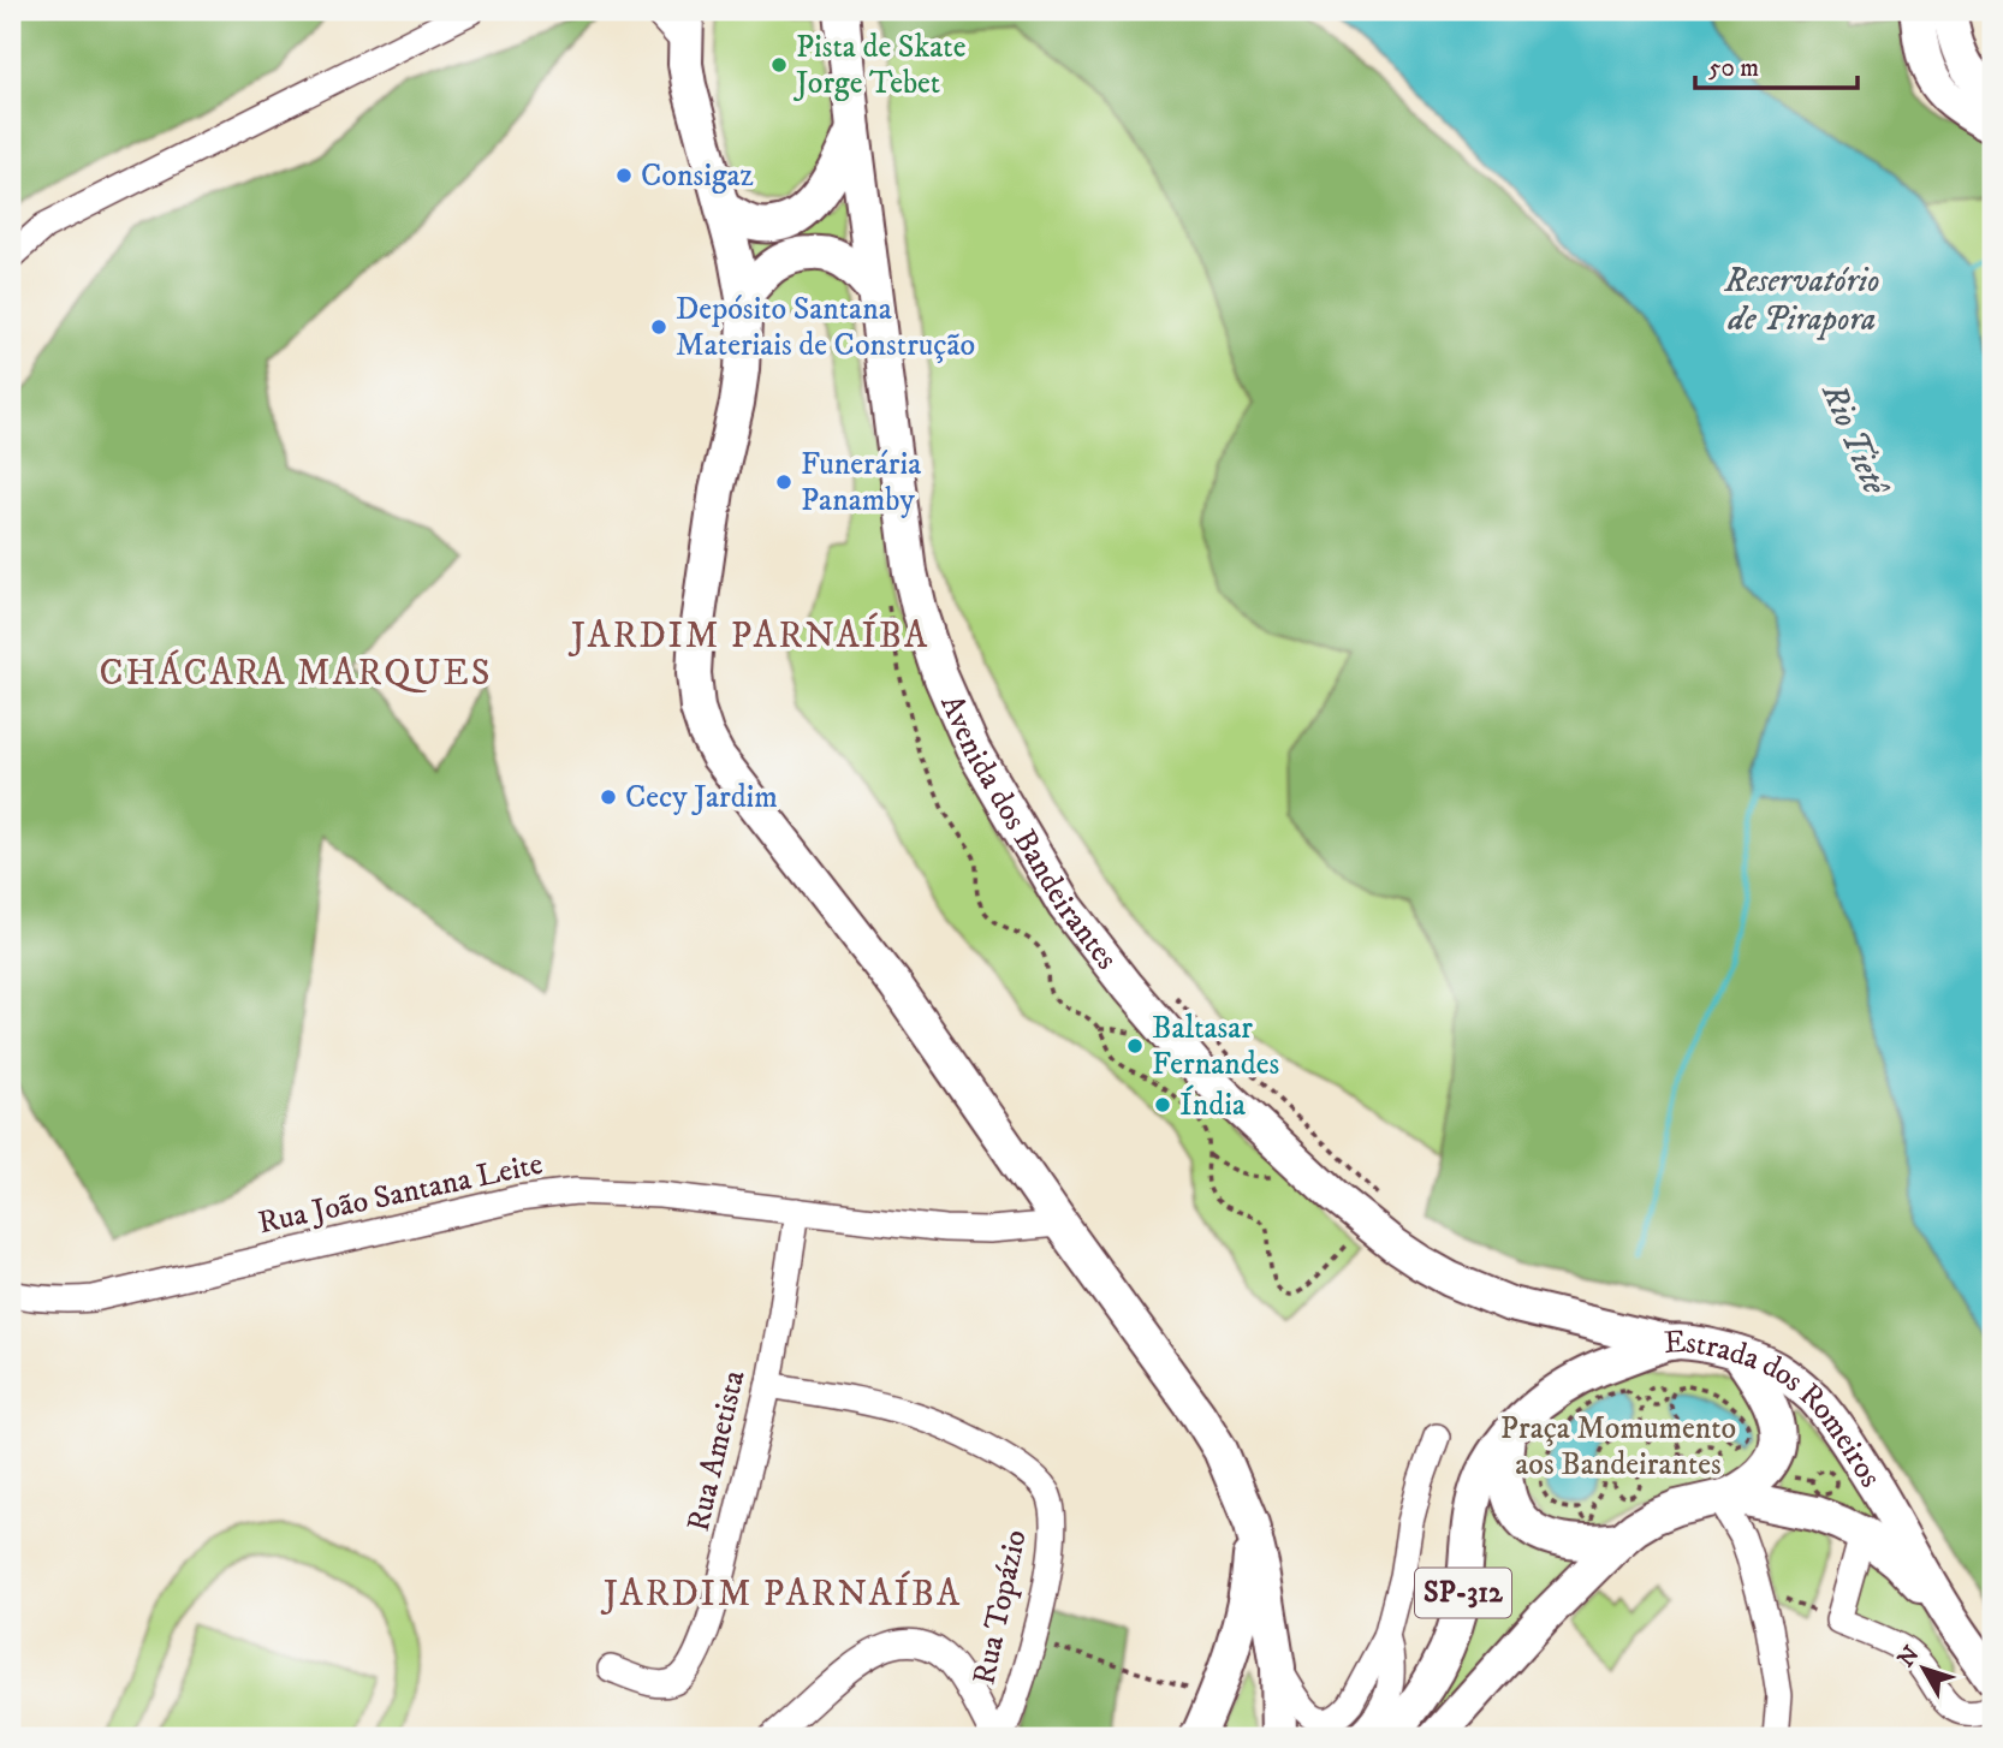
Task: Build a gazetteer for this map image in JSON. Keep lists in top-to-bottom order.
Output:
{
  "streets": {
    "main road": ["Avenida dos Bandeirantes", "Estrada dos Romeiros", "SP-312"],
    "street": ["Rua João Santana Leite", "Rua Ametista", "Rua Topázio"]
  },
  "crossings": [
    ["Avenida dos Bandeirantes", "Estrada dos Romeiros"],
    ["Rua João Santana Leite", "Rua Ametista"],
    ["Rua Ametista", "Rua Topázio"]
  ],
  "districts": ["JARDIM PARNAÍBA", "CHÁCARA MARQUES", "JARDIM PARNAÍBA"],
  "water": ["Reservatório de Pirapora", "Rio Tietê"],
  "parks": ["Praça Momumento aos Bandeirantes"],
  "places": [
    "Pista de Skate Jorge Tebet",
    "Consigaz",
    "Depósito Santana Materiais de Construção",
    "Funerária Panamby",
    "Cecy Jardim",
    "Baltasar Fernandes",
    "Índia"
  ],
  "scale_bar": "50 m",
  "north": "top left"
}
